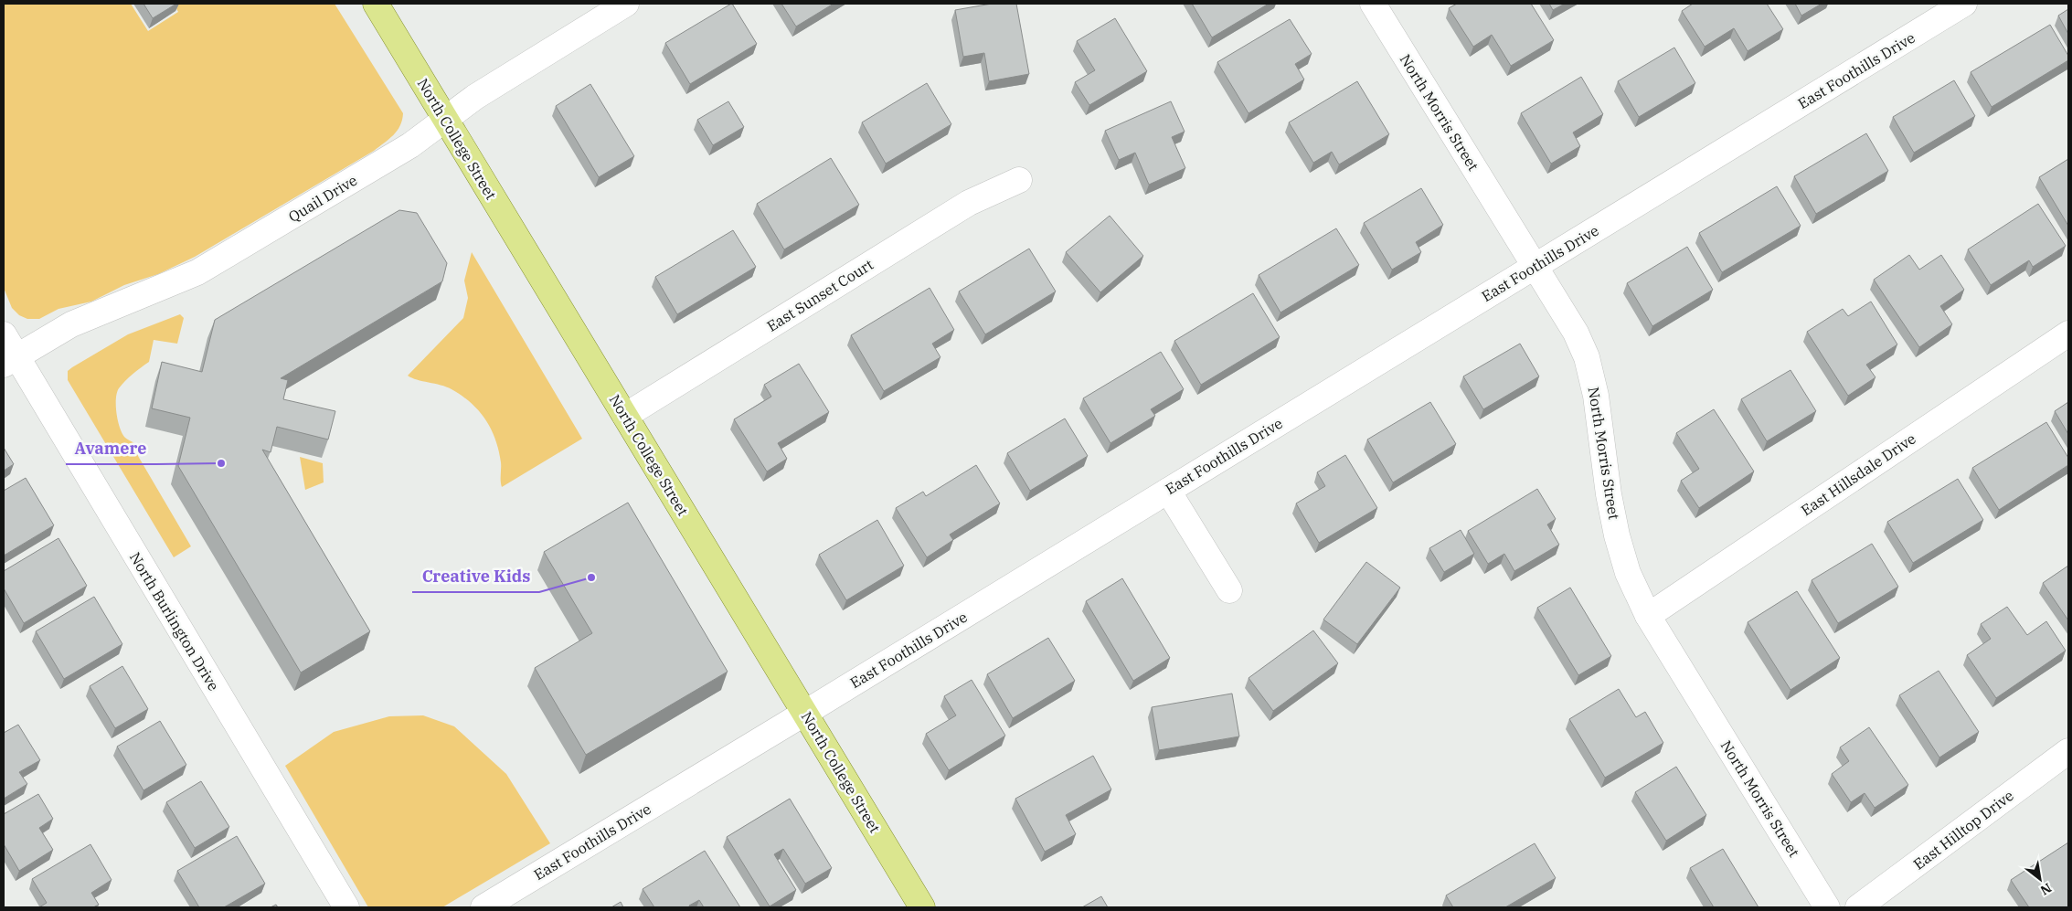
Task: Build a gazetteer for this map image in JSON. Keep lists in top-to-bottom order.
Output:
{
  "streets": {
    "main road": ["North College Street"],
    "street": [
      "East Foothills Drive",
      "North Morris Street",
      "Quail Drive",
      "East Sunset Court",
      "East Hillsdale Drive",
      "North Burlington Drive",
      "East Hilltop Drive"
    ]
  },
  "crossings": [
    ["East Foothills Drive", "North Morris Street"],
    ["East Foothills Drive", "North College Street"],
    ["North Morris Street", "East Hillsdale Drive"],
    ["North College Street", "Quail Drive"],
    ["North College Street", "East Sunset Court"],
    ["Quail Drive", "North Burlington Drive"]
  ],
  "places": ["Avamere", "Creative Kids"],
  "north": "bottom right"
}
